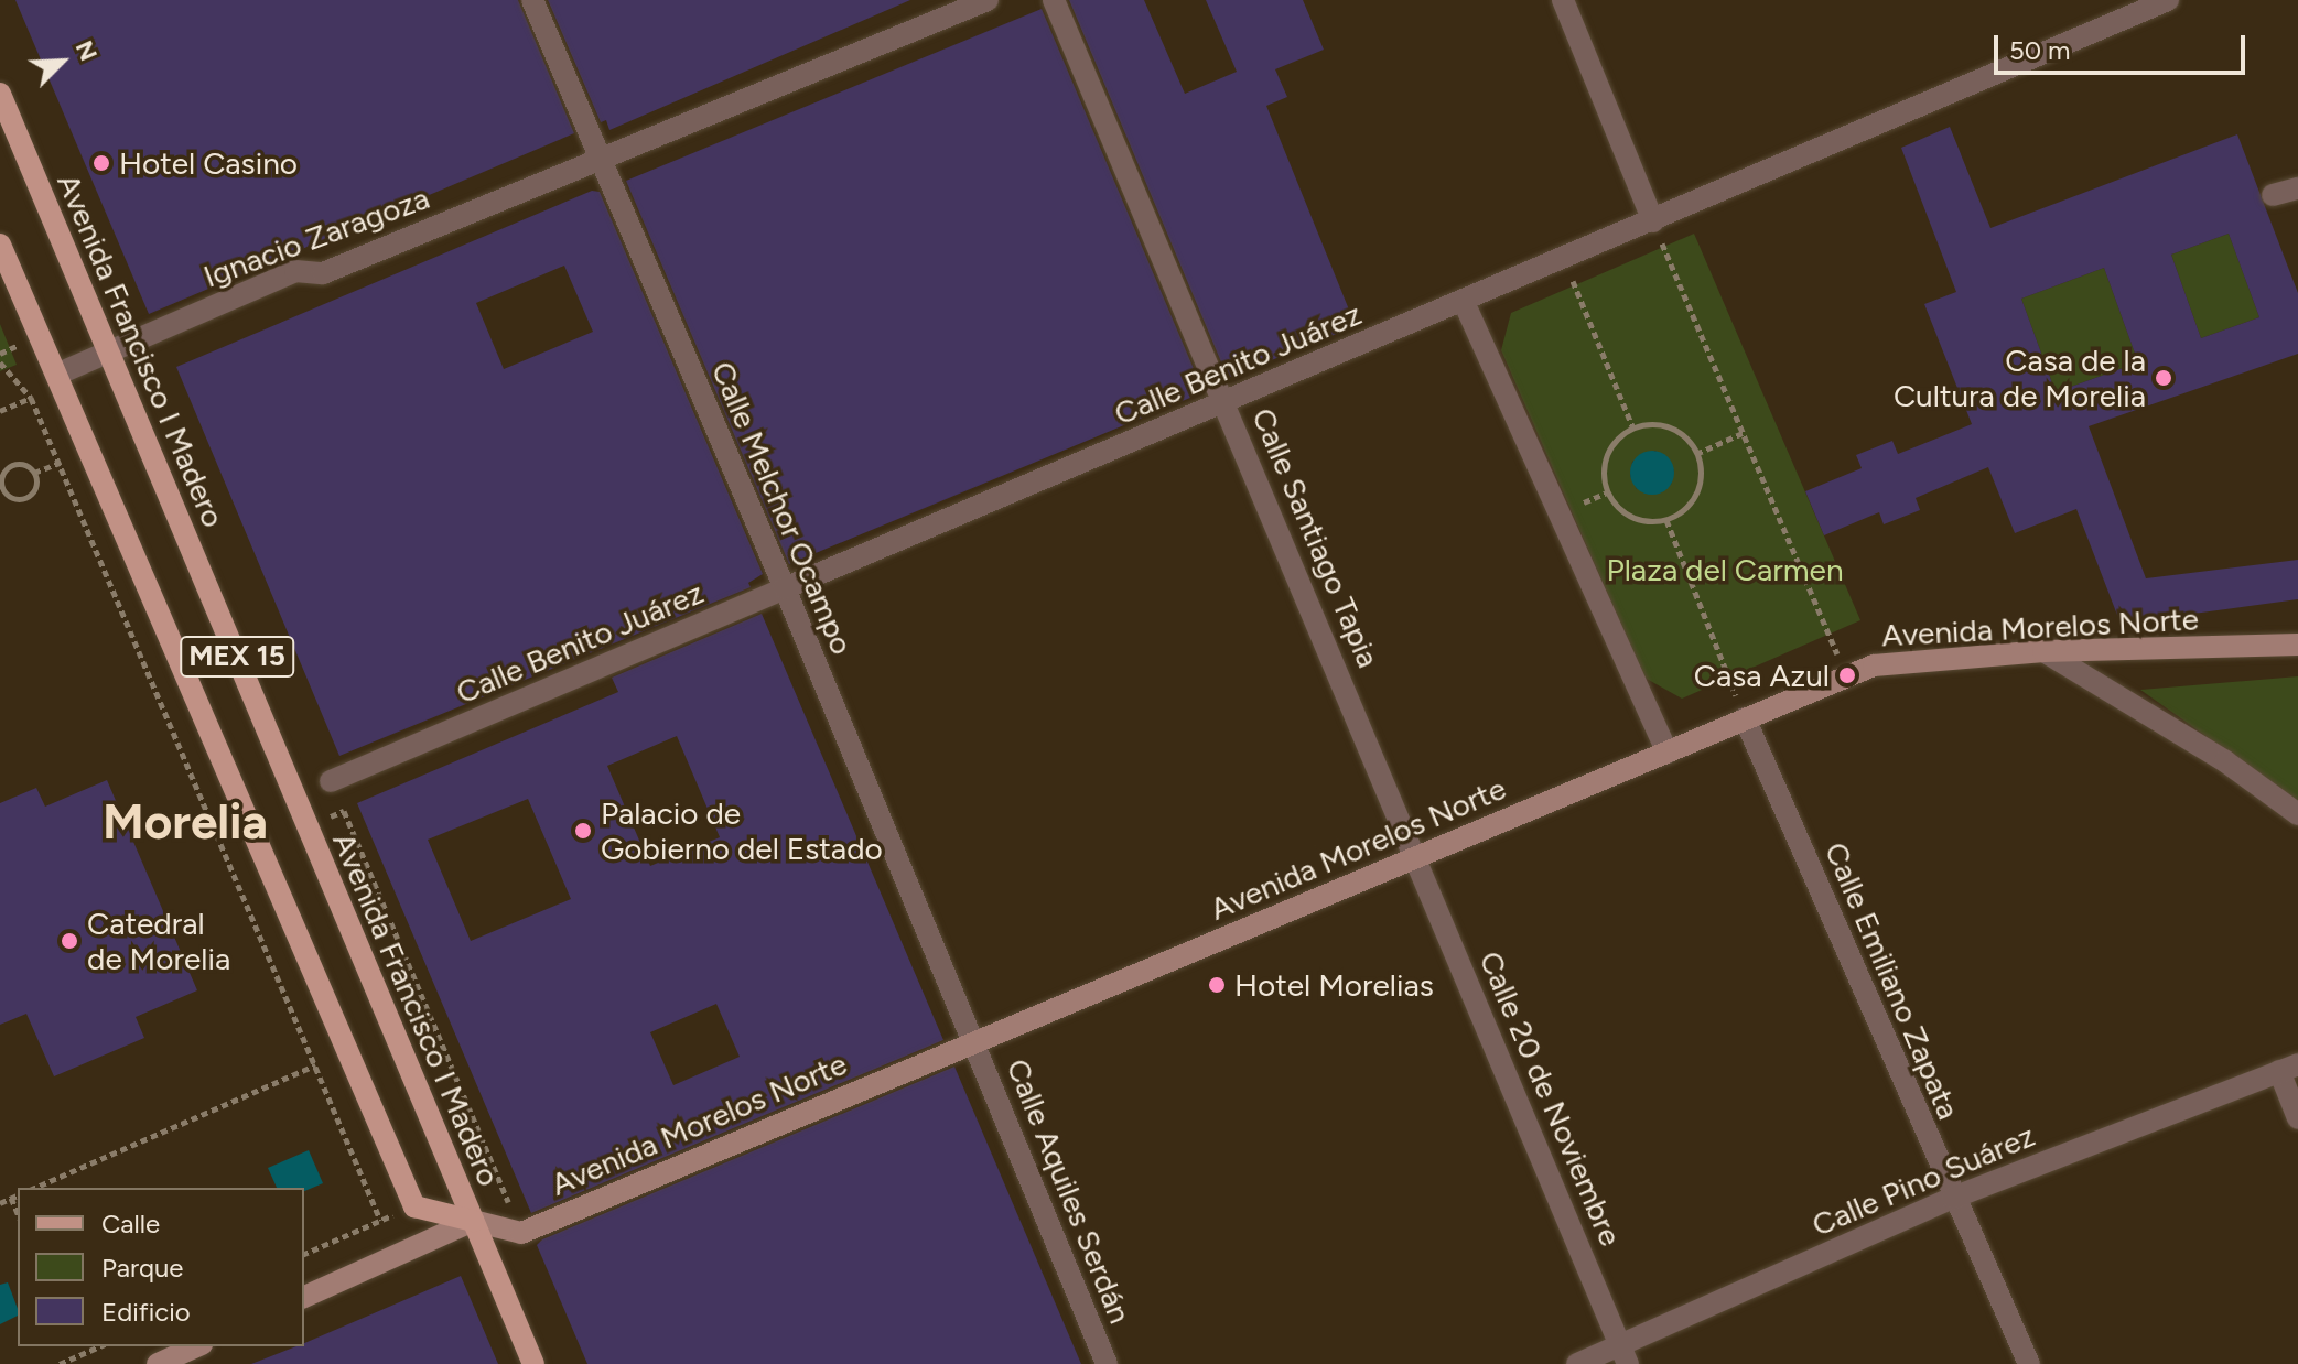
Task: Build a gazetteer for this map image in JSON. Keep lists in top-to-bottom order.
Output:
{
  "streets": {
    "main road": ["Avenida Francisco I Madero", "Avenida Morelos Norte", "MEX 15"],
    "street": [
      "Ignacio Zaragoza",
      "Calle Benito Juárez",
      "Calle Melchor Ocampo",
      "Calle Santiago Tapia",
      "Calle Emiliano Zapata",
      "Calle 20 de Noviembre",
      "Calle Pino Suárez",
      "Calle Aquiles Serdán"
    ]
  },
  "crossings": [
    ["Ignacio Zaragoza", "Avenida Francisco I Madero"],
    ["Ignacio Zaragoza", "Calle Melchor Ocampo"],
    ["Avenida Francisco I Madero", "MEX 15"],
    ["Calle Benito Juárez", "Calle Melchor Ocampo"],
    ["Calle Benito Juárez", "Calle Santiago Tapia"],
    ["Calle Melchor Ocampo", "Avenida Morelos Norte"],
    ["Calle Melchor Ocampo", "Calle Aquiles Serdán"],
    ["Calle Santiago Tapia", "Avenida Morelos Norte"],
    ["Calle Santiago Tapia", "Calle 20 de Noviembre"],
    ["Avenida Morelos Norte", "Calle Emiliano Zapata"],
    ["Avenida Morelos Norte", "Calle 20 de Noviembre"],
    ["Avenida Morelos Norte", "Calle Aquiles Serdán"],
    ["Calle Emiliano Zapata", "Calle Pino Suárez"],
    ["Calle 20 de Noviembre", "Calle Pino Suárez"]
  ],
  "districts": ["Morelia"],
  "parks": ["Plaza del Carmen"],
  "places": [
    "Hotel Casino",
    "Casa de la Cultura de Morelia",
    "Casa Azul",
    "Palacio de Gobierno del Estado",
    "Catedral de Morelia",
    "Hotel Morelias"
  ],
  "legend": ["Calle", "Parque", "Edificio"],
  "scale_bar": "50 m",
  "north": "top right"
}
